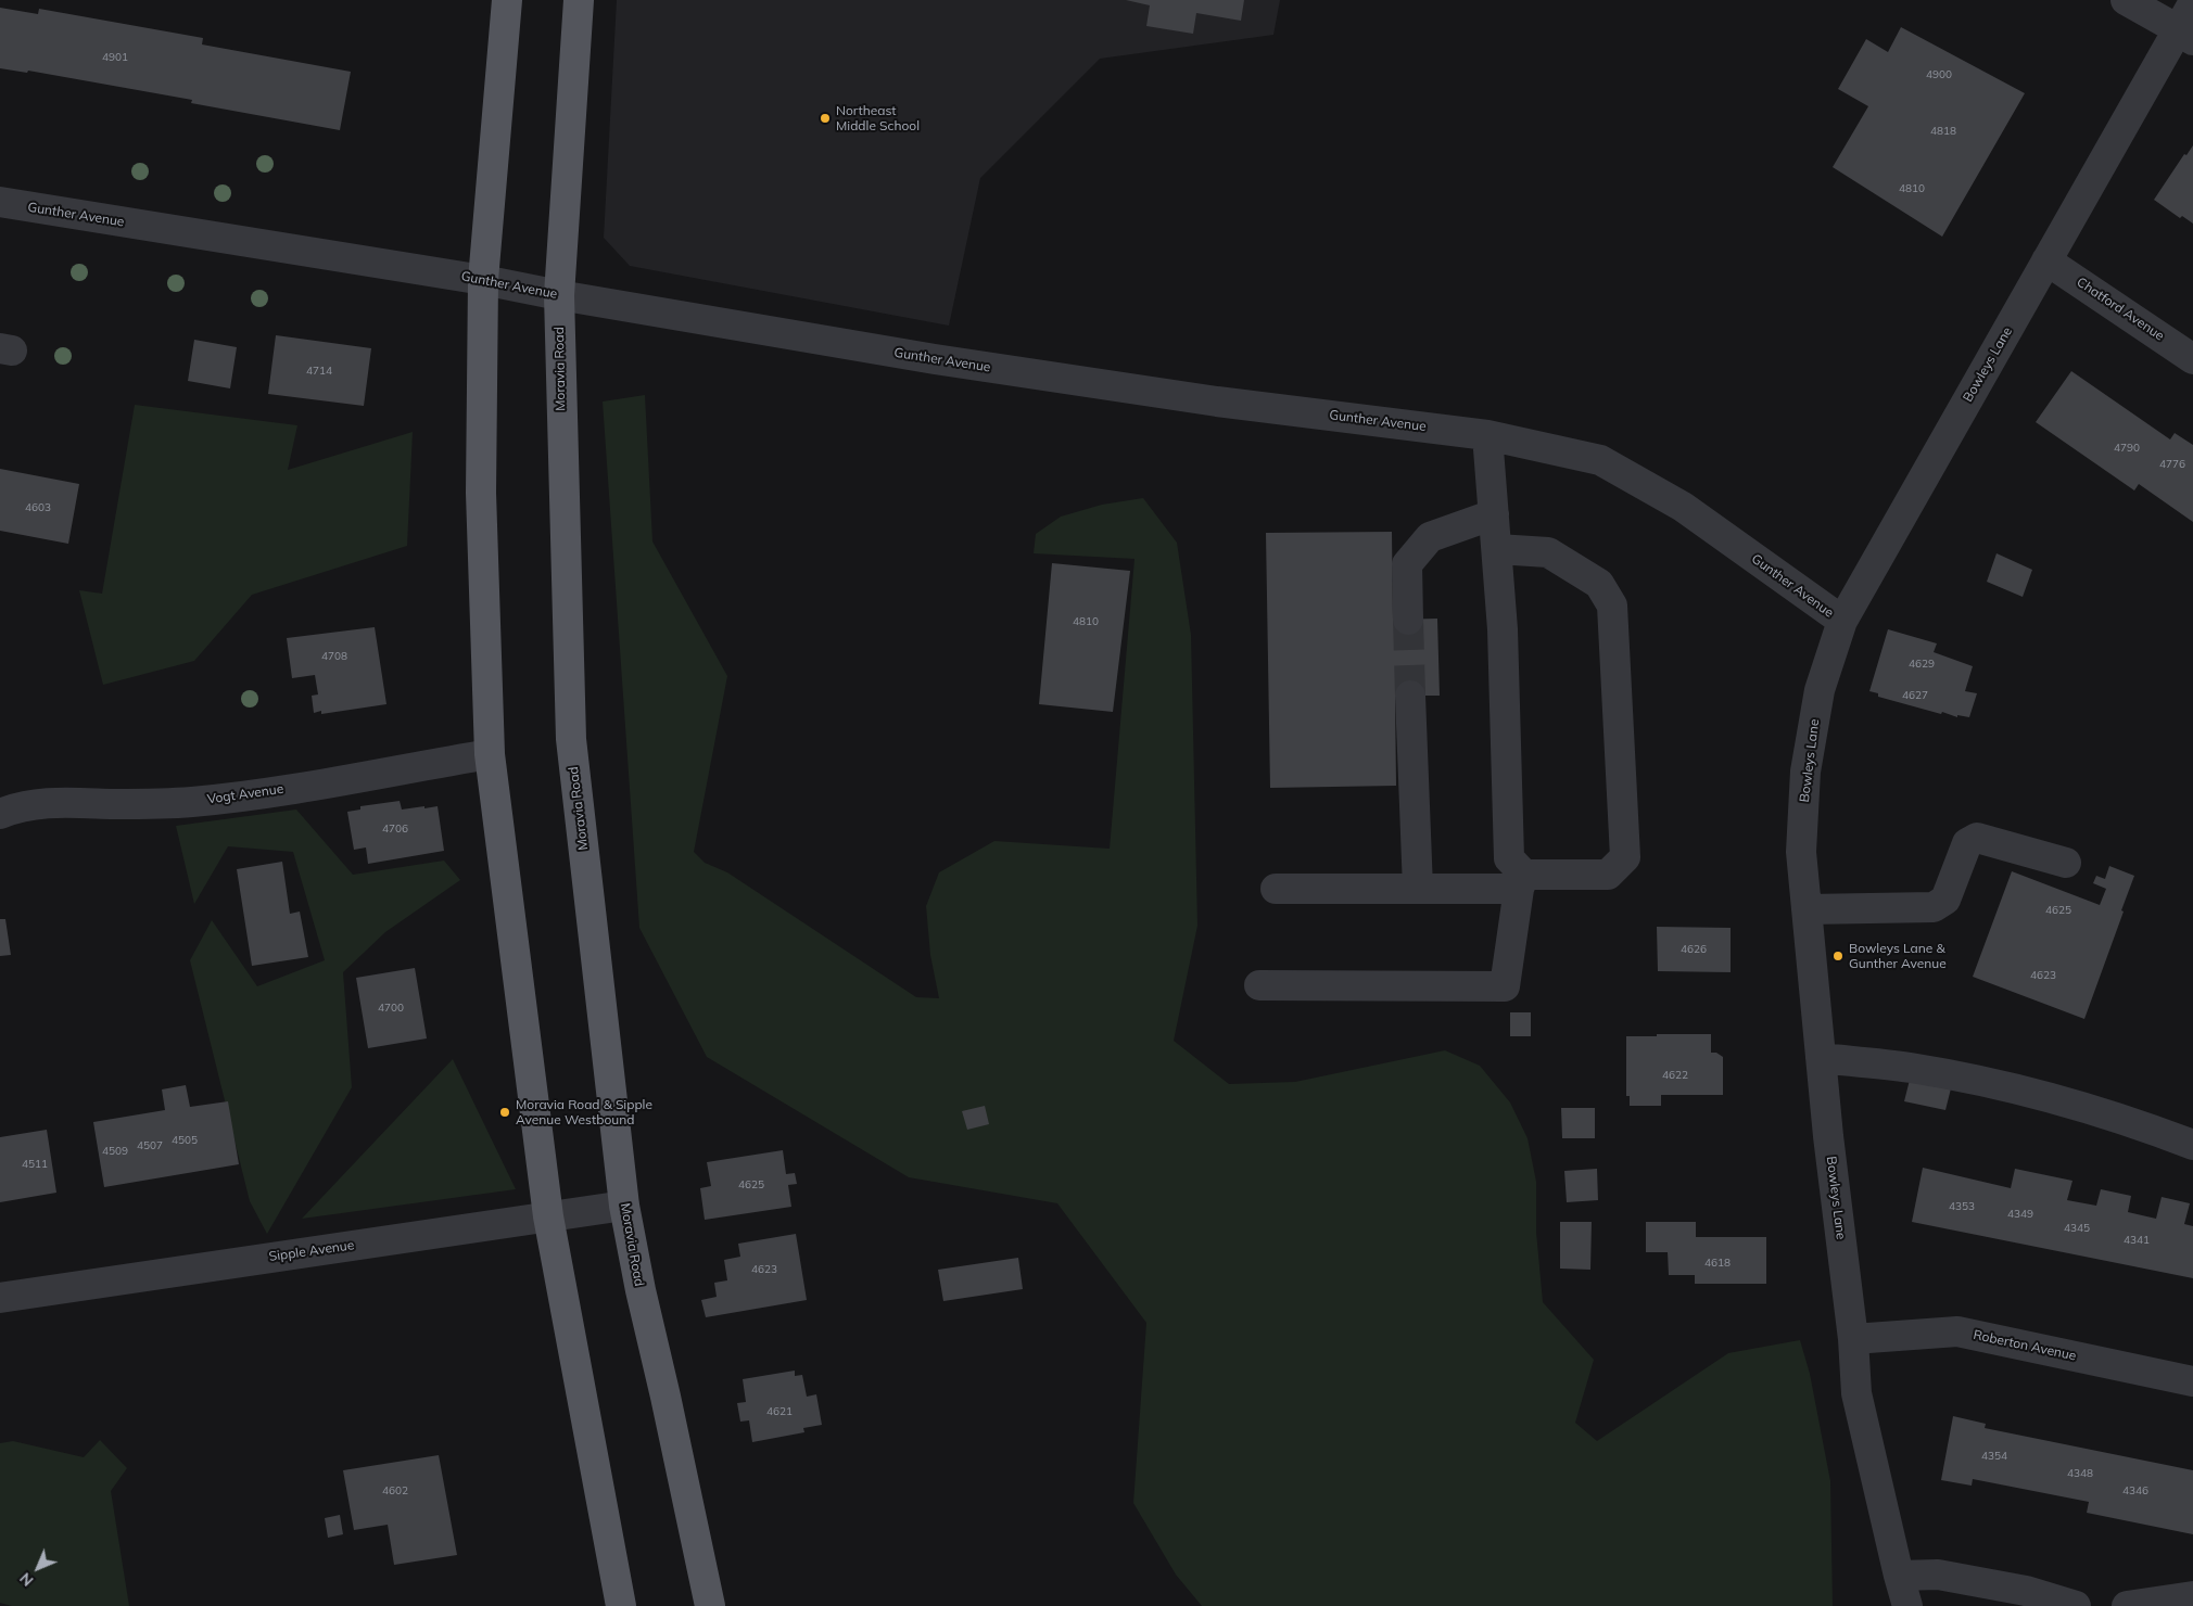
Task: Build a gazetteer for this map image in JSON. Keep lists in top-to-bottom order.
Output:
{
  "streets": {
    "main road": ["Moravia Road"],
    "street": [
      "Gunther Avenue",
      "Chatford Avenue",
      "Bowleys Lane",
      "Vogt Avenue",
      "Sipple Avenue",
      "Roberton Avenue"
    ]
  },
  "crossings": [
    ["Gunther Avenue", "Bowleys Lane"],
    ["Gunther Avenue", "Moravia Road"],
    ["Chatford Avenue", "Bowleys Lane"],
    ["Bowleys Lane", "Roberton Avenue"],
    ["Moravia Road", "Sipple Avenue"]
  ],
  "places": ["Northeast Middle School", "Bowleys Lane & Gunther Avenue", "Moravia Road & Sipple Avenue Westbound"],
  "house_numbers": [
    "4901",
    "4900",
    "4818",
    "4810",
    "4714",
    "4790",
    "4776",
    "4603",
    "4810",
    "4708",
    "4629",
    "4627",
    "4706",
    "4625",
    "4626",
    "4623",
    "4700",
    "4622",
    "4505",
    "4507",
    "4509",
    "4511",
    "4625",
    "4353",
    "4349",
    "4345",
    "4341",
    "4618",
    "4623",
    "4621",
    "4354",
    "4348",
    "4602",
    "4346"
  ],
  "north": "bottom left"
}
